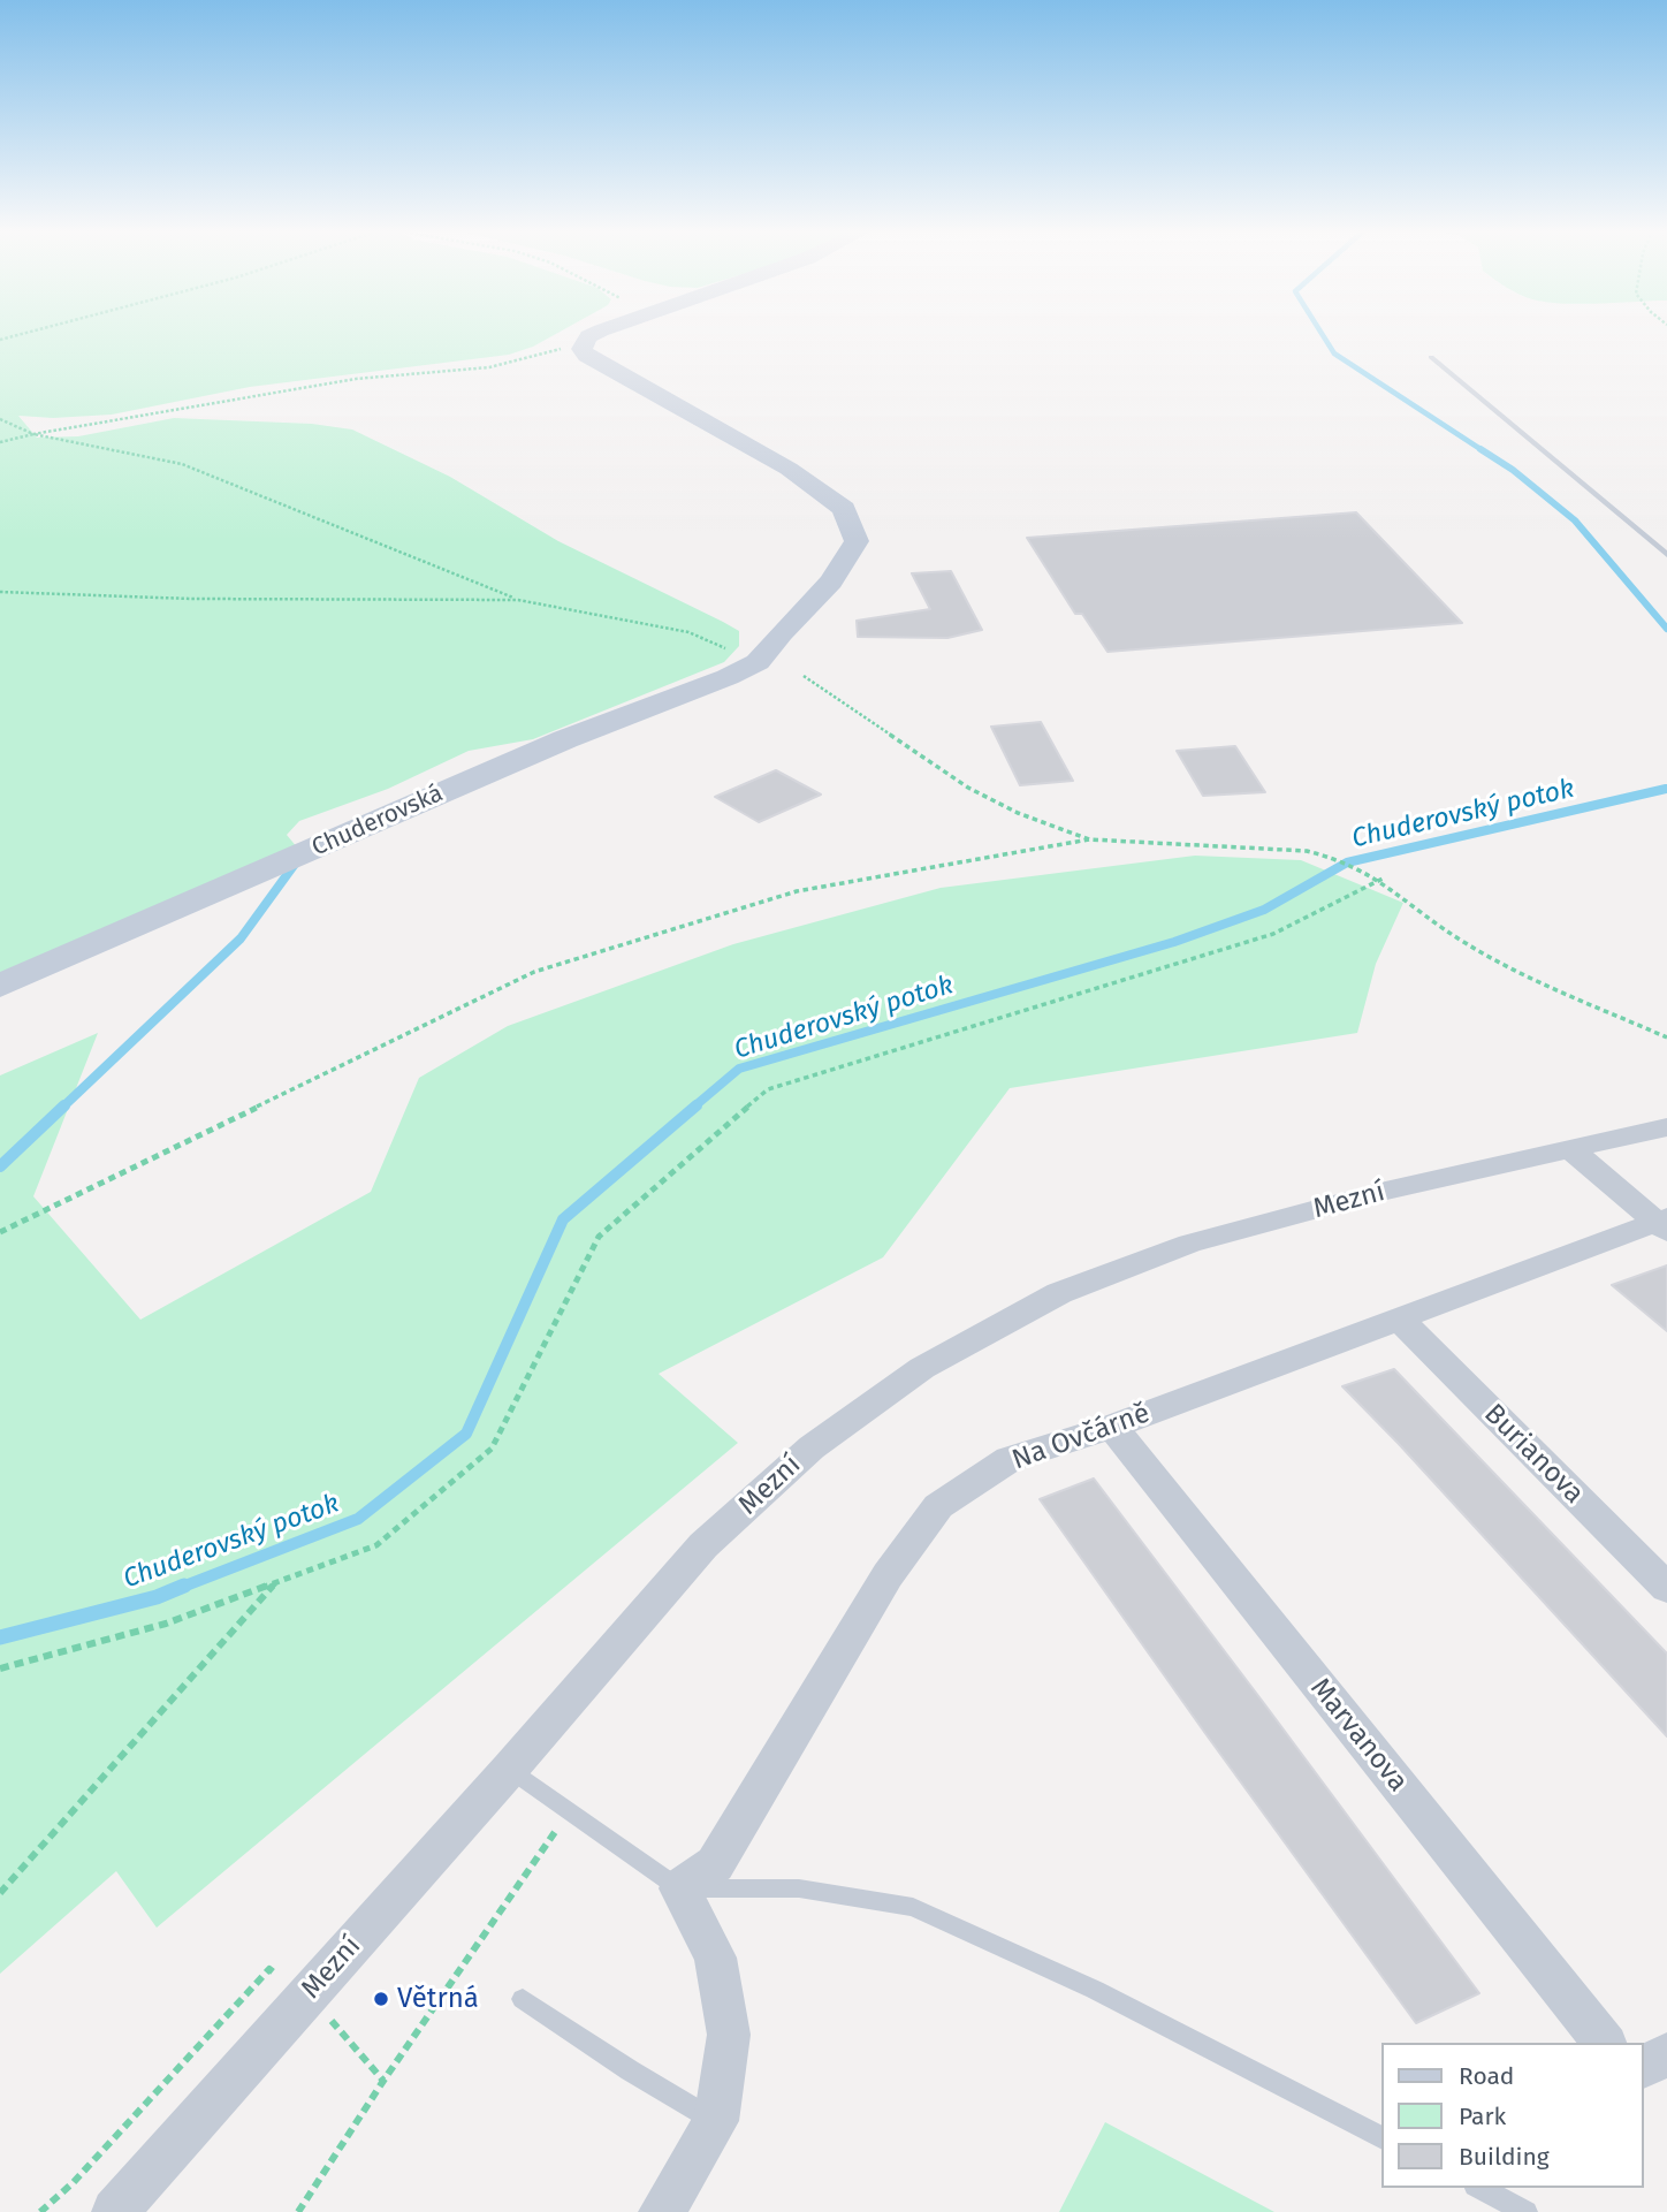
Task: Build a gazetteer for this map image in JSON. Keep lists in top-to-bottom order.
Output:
{
  "streets": {
    "street": [
      "Chuderovská",
      "Mezní",
      "Na Ovčárně",
      "Burianova",
      "Marvanova"
    ]
  },
  "crossings": [
    ["Na Ovčárně", "Burianova"],
    ["Na Ovčárně", "Marvanova"]
  ],
  "water": ["Chuderovský potok"],
  "places": ["Větrná"],
  "legend": ["Road", "Park", "Building"]
}
